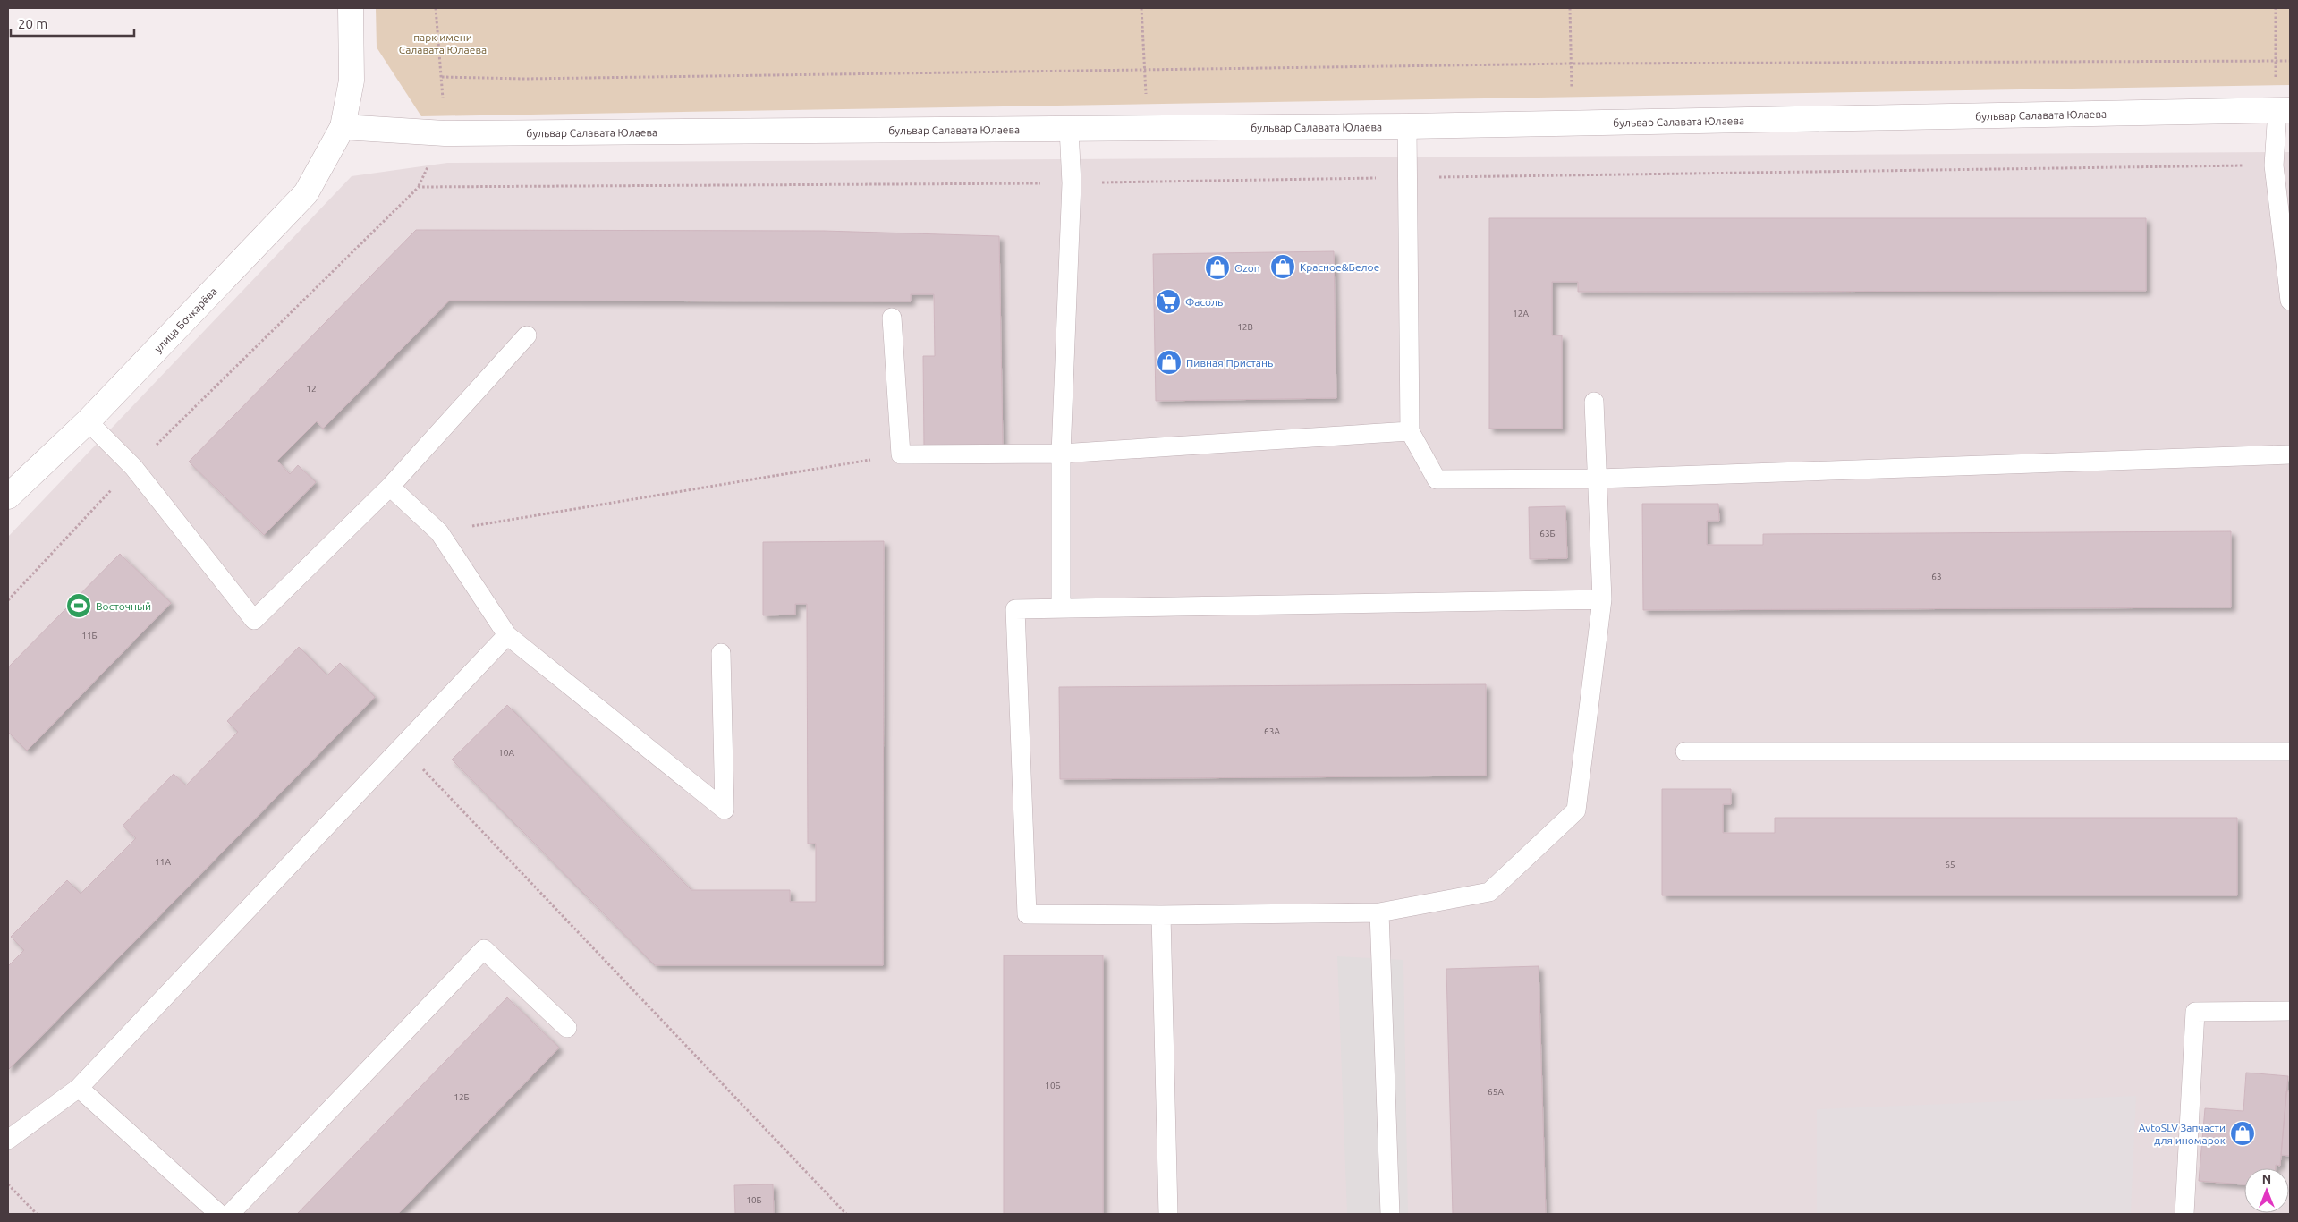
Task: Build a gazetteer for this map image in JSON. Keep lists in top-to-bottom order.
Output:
{
  "streets": {
    "street": ["бульвар Салавата Юлаева", "улица Бочкарёва"]
  },
  "crossings": [
    ["бульвар Салавата Юлаева", "улица Бочкарёва"]
  ],
  "parks": ["парк имени Салавата Юлаева"],
  "places": {
    "shop": [
      "Красное&Белое",
      "Ozon",
      "Пивная Пристань",
      "AvtoSLV Запчасти для иномарок"
    ],
    "supermarket": ["Фасоль"],
    "sports": ["Восточный"]
  },
  "house_numbers": [
    "12А",
    "12В",
    "12",
    "63Б",
    "63",
    "11Б",
    "63А",
    "10А",
    "11А",
    "65",
    "10Б",
    "65А",
    "12Б",
    "10Б"
  ],
  "scale_bar": "20 m",
  "north": "top"
}
